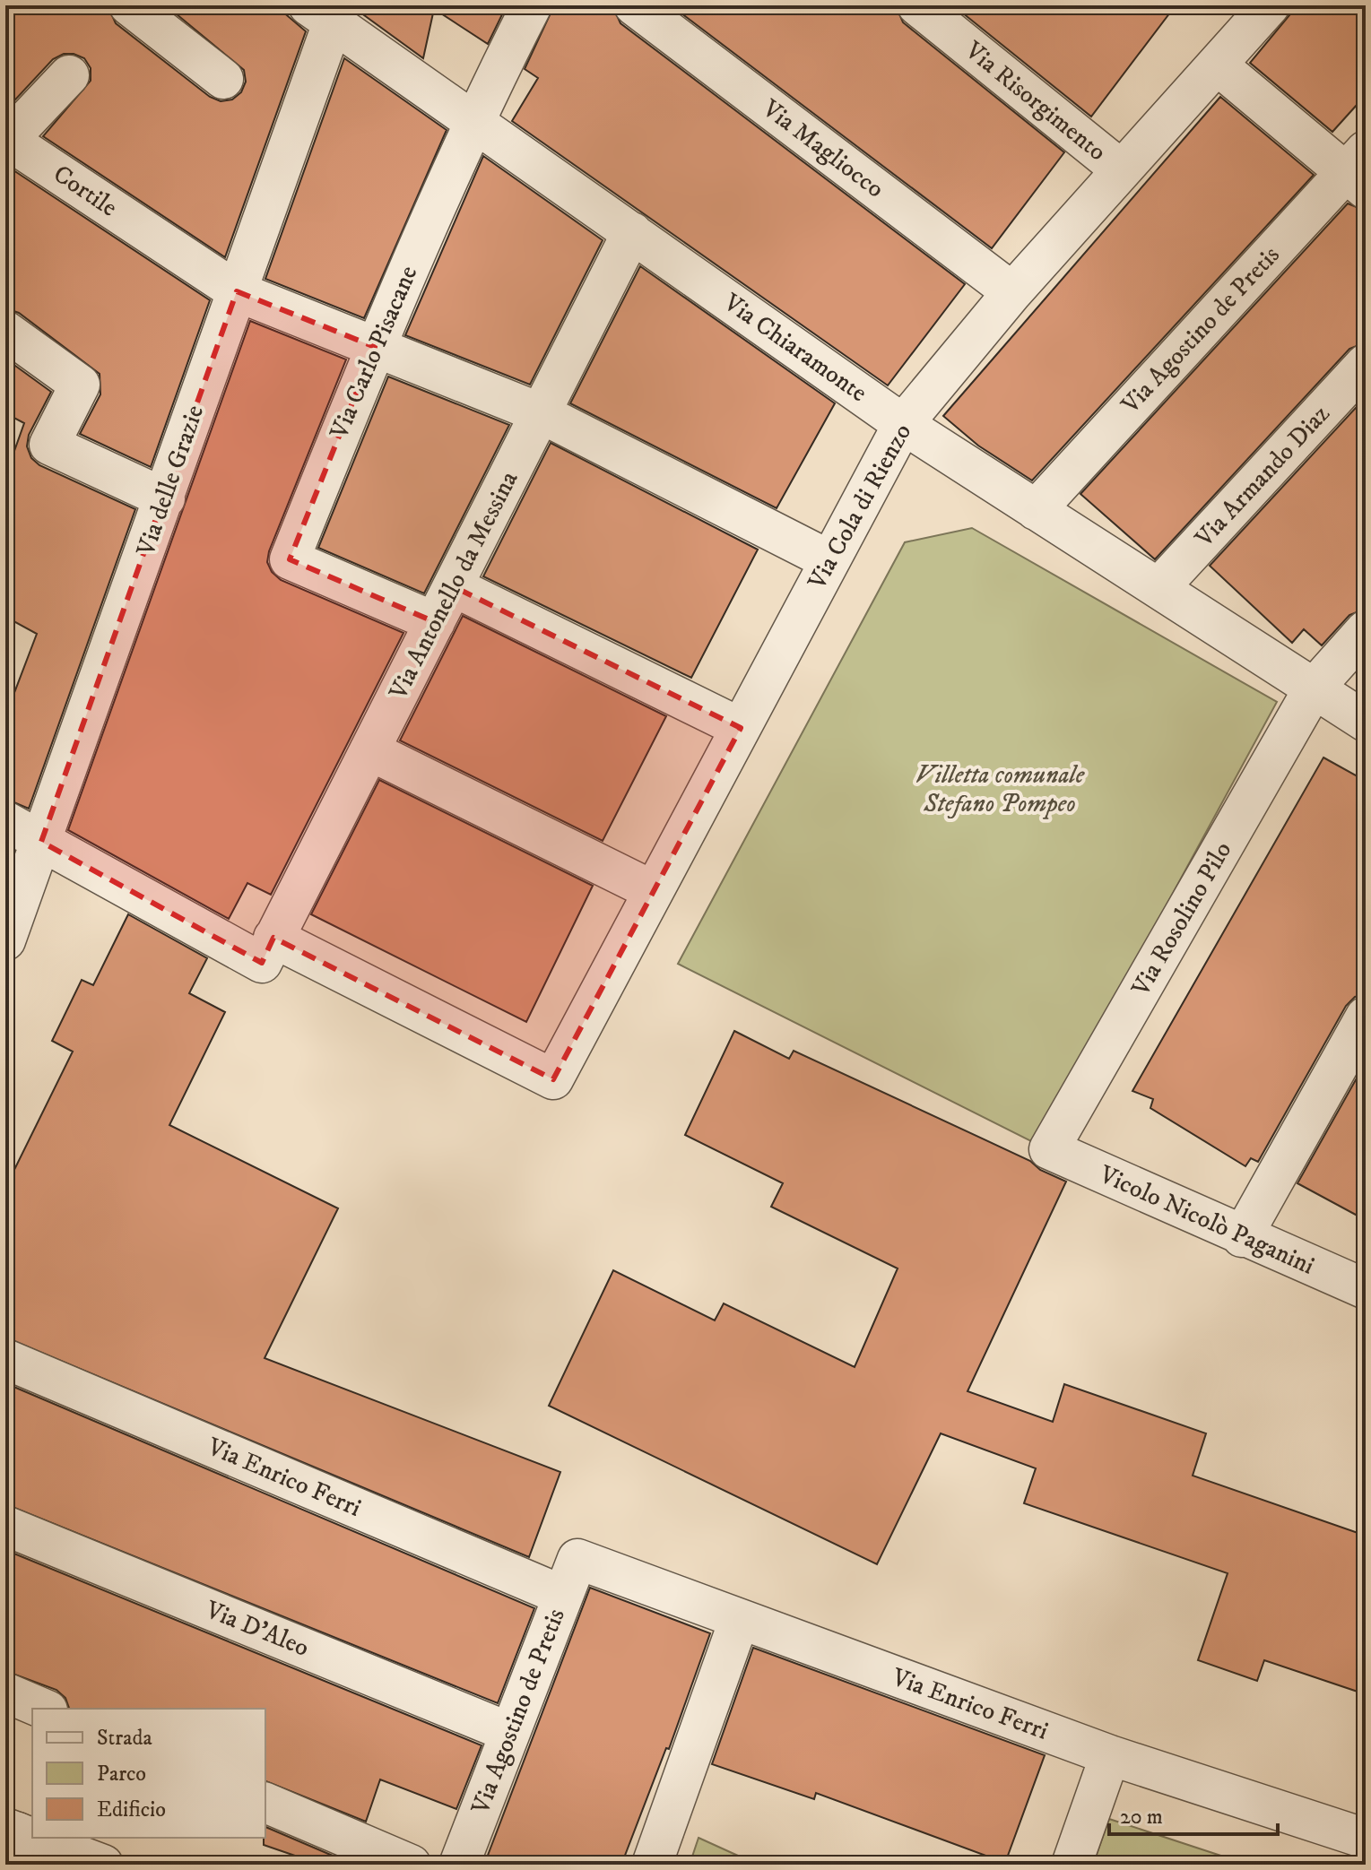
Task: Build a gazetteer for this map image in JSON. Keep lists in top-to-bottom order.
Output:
{
  "streets": {
    "street": [
      "Via Risorgimento",
      "Via Magliocco",
      "Cortile",
      "Via Agostino de Pretis",
      "Via Chiaramonte",
      "Via Carlo Pisacane",
      "Via Armando Diaz",
      "Via delle Grazie",
      "Via Cola di Rienzo",
      "Via Antonello da Messina",
      "Via Rosolino Pilo",
      "Vicolo Nicolò Paganini",
      "Via Enrico Ferri",
      "Via D'Aleo"
    ]
  },
  "crossings": [
    ["Via Risorgimento", "Via Cola di Rienzo"],
    ["Via Magliocco", "Via Cola di Rienzo"],
    ["Cortile", "Via delle Grazie"],
    ["Via Agostino de Pretis", "Via Chiaramonte"],
    ["Via Agostino de Pretis", "Via Enrico Ferri"],
    ["Via Agostino de Pretis", "Via D'Aleo"],
    ["Via Chiaramonte", "Via Carlo Pisacane"],
    ["Via Chiaramonte", "Via Armando Diaz"],
    ["Via Chiaramonte", "Via delle Grazie"],
    ["Via Chiaramonte", "Via Cola di Rienzo"],
    ["Via Chiaramonte", "Via Antonello da Messina"],
    ["Via Chiaramonte", "Via Rosolino Pilo"],
    ["Via Carlo Pisacane", "Via Antonello da Messina"],
    ["Via delle Grazie", "Via Antonello da Messina"],
    ["Via Cola di Rienzo", "Via Antonello da Messina"],
    ["Via Rosolino Pilo", "Vicolo Nicolò Paganini"]
  ],
  "parks": ["Villetta comunale Stefano Pompeo"],
  "legend": ["Strada", "Parco", "Edificio"],
  "scale_bar": "20 m"
}
